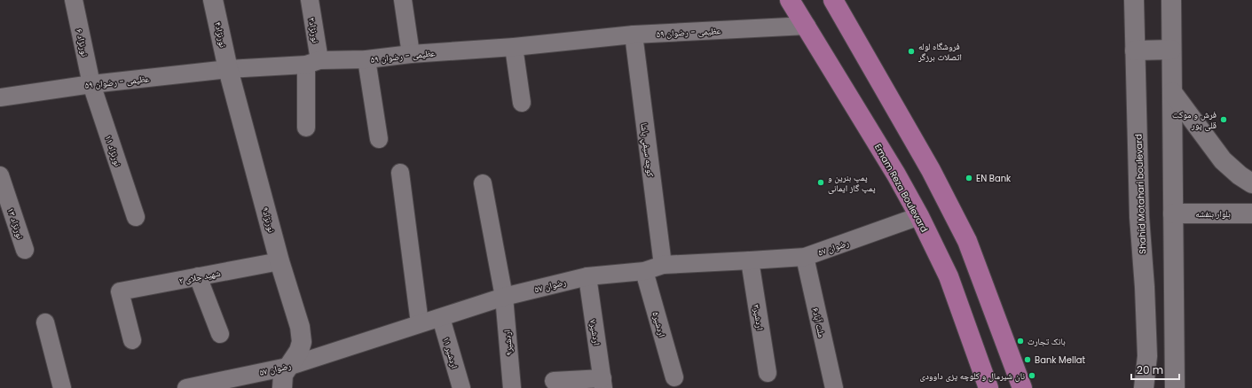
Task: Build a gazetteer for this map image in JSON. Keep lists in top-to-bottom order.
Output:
{
  "streets": {
    "main road": [
      "نورنژاد۴",
      "Emam Reza Boulevard",
      "Shahid Motahari boulevard",
      "بلوار بنفشه",
      "نورنژاد۹"
    ],
    "street": [
      "نورنژاد۲",
      "عظیمی - رضوان ۵۹",
      "نورنژاد ۶",
      "كوچه سيفي پاشا",
      "نورنژاد ۱۱",
      "نورنژاد ۱۳",
      "رضوان ۵۷",
      "شهید جلای ۲",
      "اردشیر۳",
      "ملت آباد۶",
      "اردشیر۵",
      "اردشیر۷",
      "اردشیر۹",
      "اردشیر ۱۱"
    ]
  },
  "crossings": [
    ["نورنژاد۲", "عظیمی - رضوان ۵۹"],
    ["عظیمی - رضوان ۵۹", "نورنژاد۴"],
    ["عظیمی - رضوان ۵۹", "نورنژاد ۶"],
    ["عظیمی - رضوان ۵۹", "كوچه سيفي پاشا"],
    ["عظیمی - رضوان ۵۹", "نورنژاد ۱۱"],
    ["عظیمی - رضوان ۵۹", "Emam Reza Boulevard"],
    ["عظیمی - رضوان ۵۹", "نورنژاد۹"],
    ["نورنژاد۴", "نورنژاد۹"],
    ["نورنژاد ۶", "نورنژاد ۱۱"],
    ["كوچه سيفي پاشا", "رضوان ۵۷"],
    ["Emam Reza Boulevard", "رضوان ۵۷"],
    ["نورنژاد۹", "رضوان ۵۷"],
    ["نورنژاد۹", "شهید جلای ۲"],
    ["رضوان ۵۷", "اردشیر۳"],
    ["رضوان ۵۷", "ملت آباد۶"],
    ["رضوان ۵۷", "اردشیر۵"],
    ["رضوان ۵۷", "اردشیر۷"],
    ["رضوان ۵۷", "اردشیر۹"],
    ["رضوان ۵۷", "اردشیر ۱۱"]
  ],
  "places": [
    "فروشگاه لوله اتصلات برزگر",
    "فرش و موکت قلی پور",
    "EN Bank",
    "پمپ بنرین و پمپ گاز ایمانی",
    "بانک تجارت",
    "Bank Mellat",
    "نان شیرمال و کلوچه پزی داوودی"
  ],
  "scale_bar": "20 m"
}
